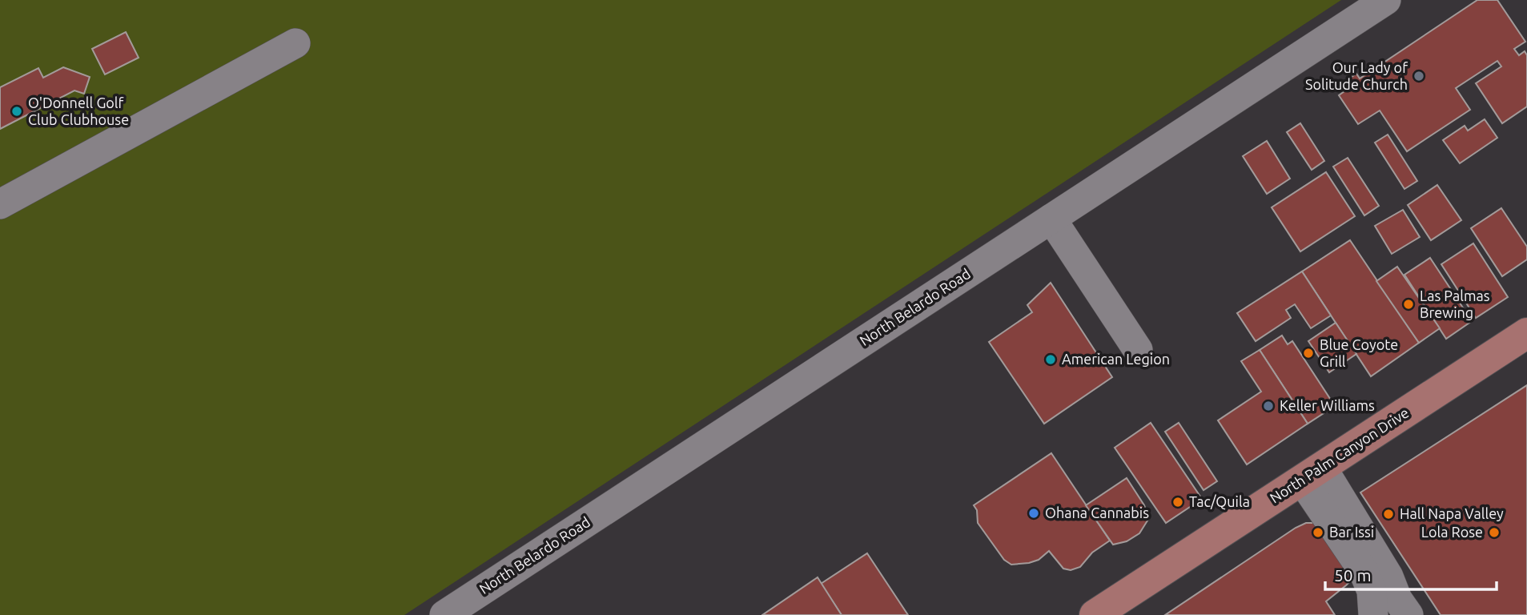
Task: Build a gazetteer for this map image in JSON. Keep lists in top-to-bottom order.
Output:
{
  "streets": {
    "main road": ["North Palm Canyon Drive"],
    "street": ["North Belardo Road"]
  },
  "places": [
    "Our Lady of Solitude Church",
    "O'Donnell Golf Club Clubhouse",
    "Las Palmas Brewing",
    "Blue Coyote Grill",
    "American Legion",
    "Keller Williams",
    "Tac/Quila",
    "Ohana Cannabis",
    "Hall Napa Valley",
    "Bar Issi",
    "Lola Rose"
  ],
  "scale_bar": "50 m"
}
